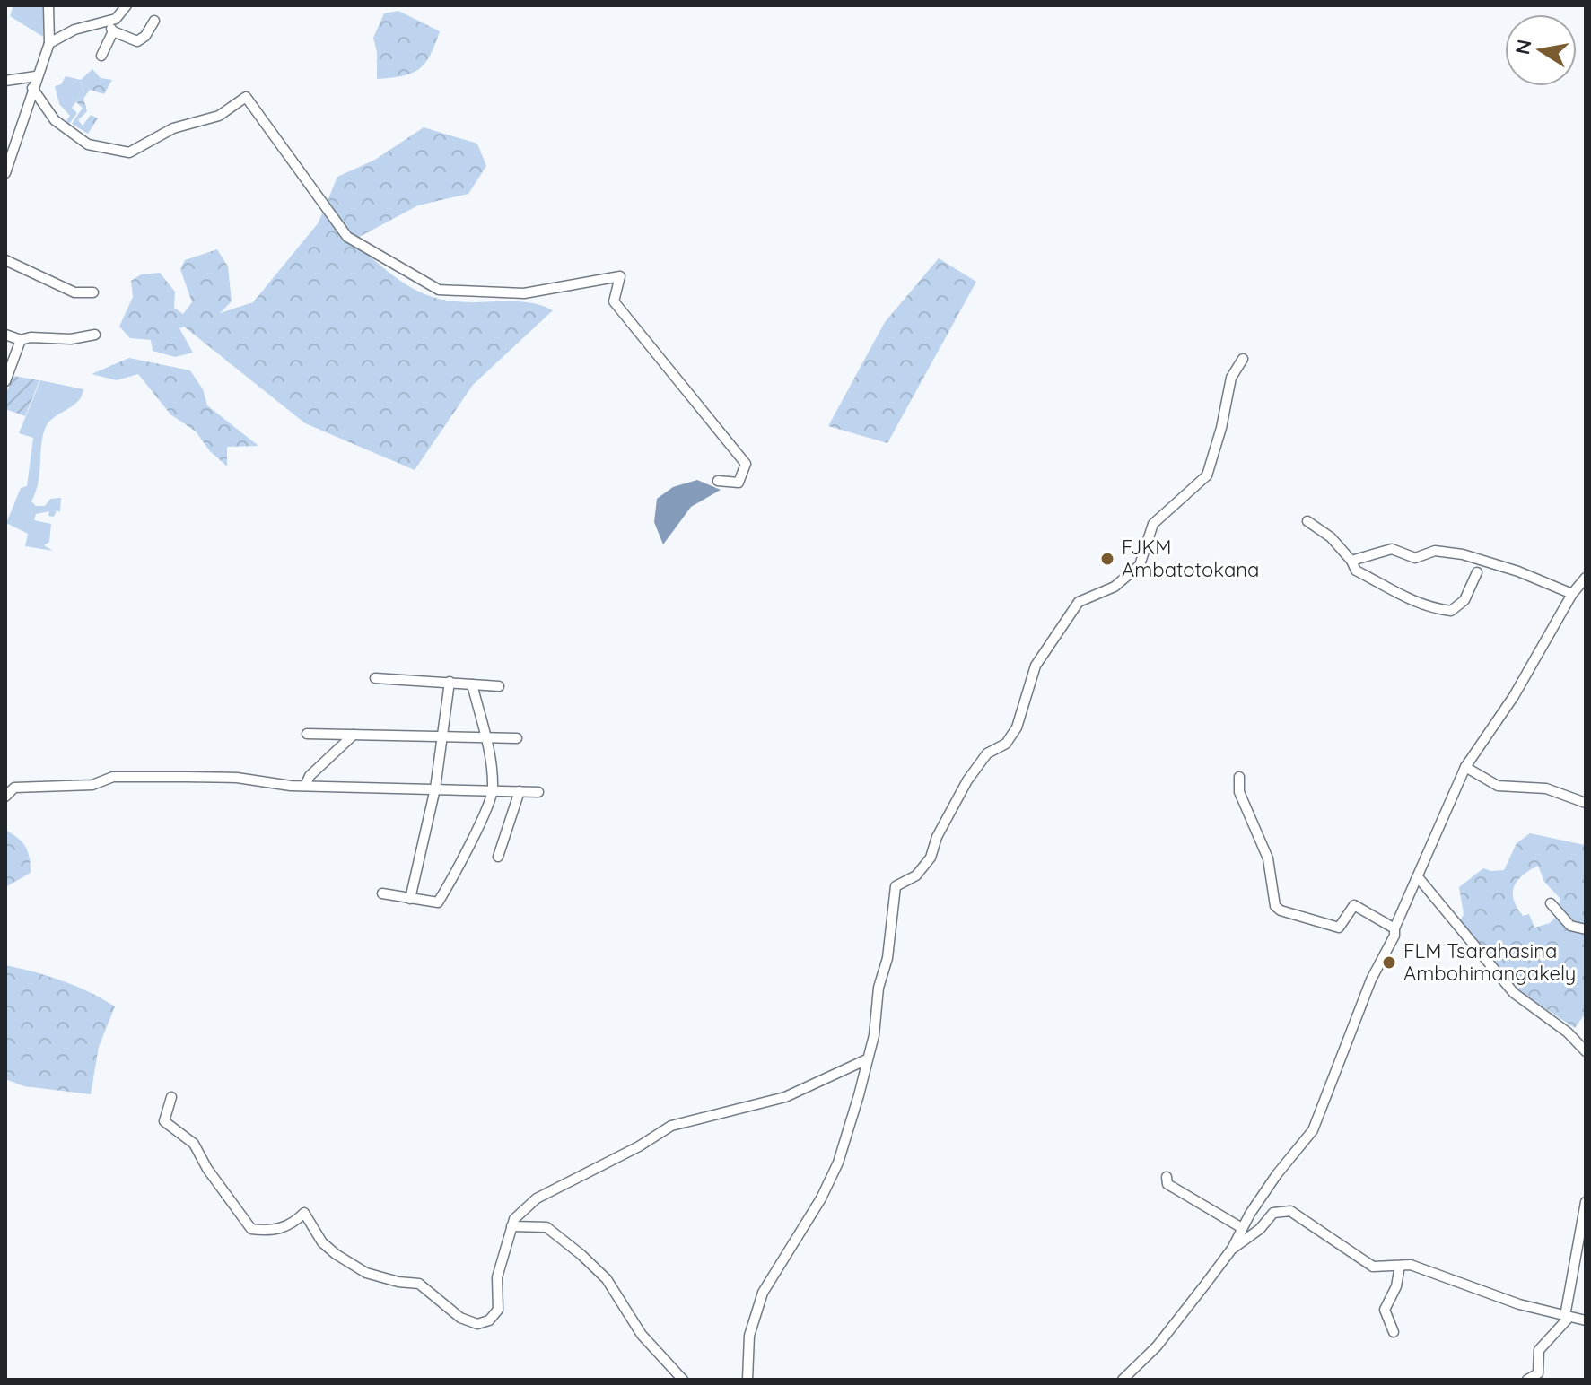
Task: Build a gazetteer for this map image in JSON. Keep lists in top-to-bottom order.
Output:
{
  "places": ["FJKM Ambatotokana", "FLM Tsarahasina Ambohimangakely"],
  "north": "left"
}
